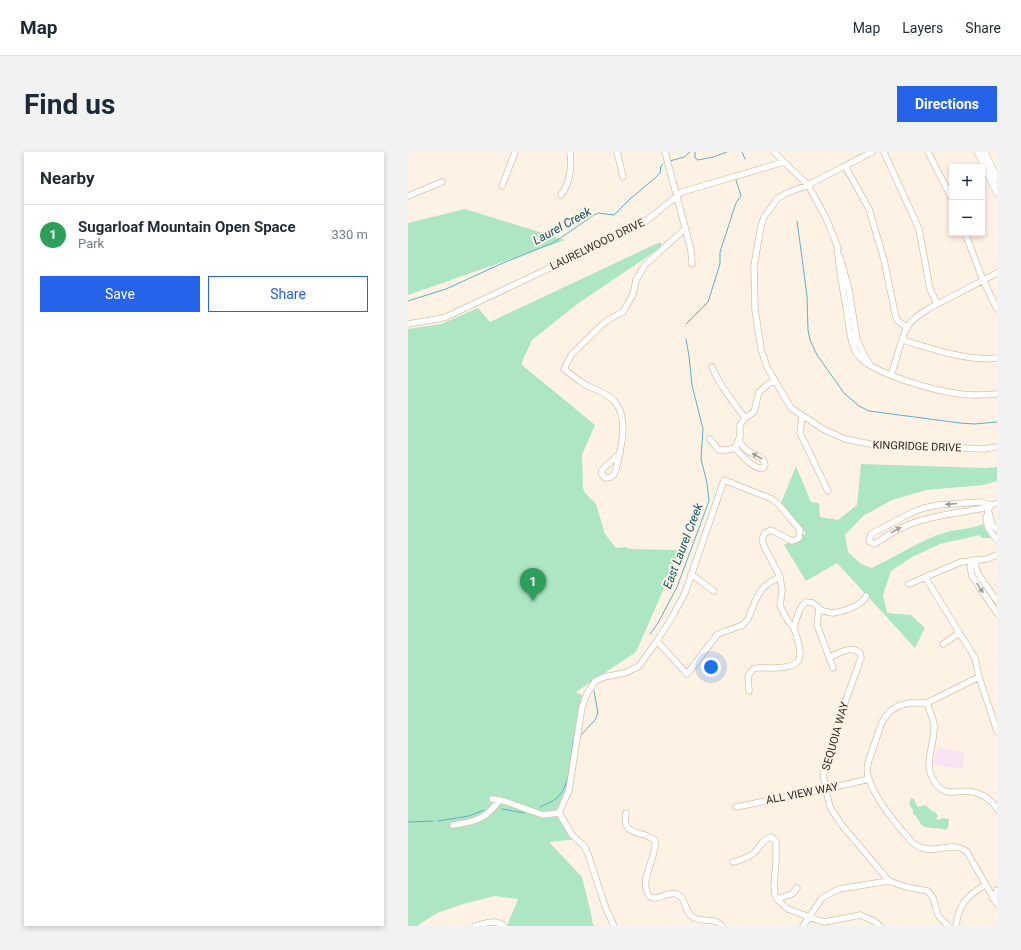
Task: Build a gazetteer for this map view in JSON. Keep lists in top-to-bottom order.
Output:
{
  "streets": {
    "street": [
      "LAURELWOOD DRIVE",
      "KINGRIDGE DRIVE",
      "SEQUOIA WAY",
      "ALL VIEW WAY"
    ]
  },
  "crossings": [
    ["SEQUOIA WAY", "ALL VIEW WAY"]
  ],
  "water": ["Laurel Creek", "East Laurel Creek"],
  "page": {
    "header": "Map",
    "nav": ["Map", "Layers", "Share"],
    "buttons": [
      "Directions",
      ["Save", "Share"]
    ],
    "title": "Find us",
    "heading": "Nearby",
    "map_buttons": ["+", "−"],
    "list": [
      {
        "mark": "1",
        "name": "Sugarloaf Mountain Open Space",
        "note": "Park",
        "value": "330 m"
      }
    ],
    "pins": "1"
  }
}
